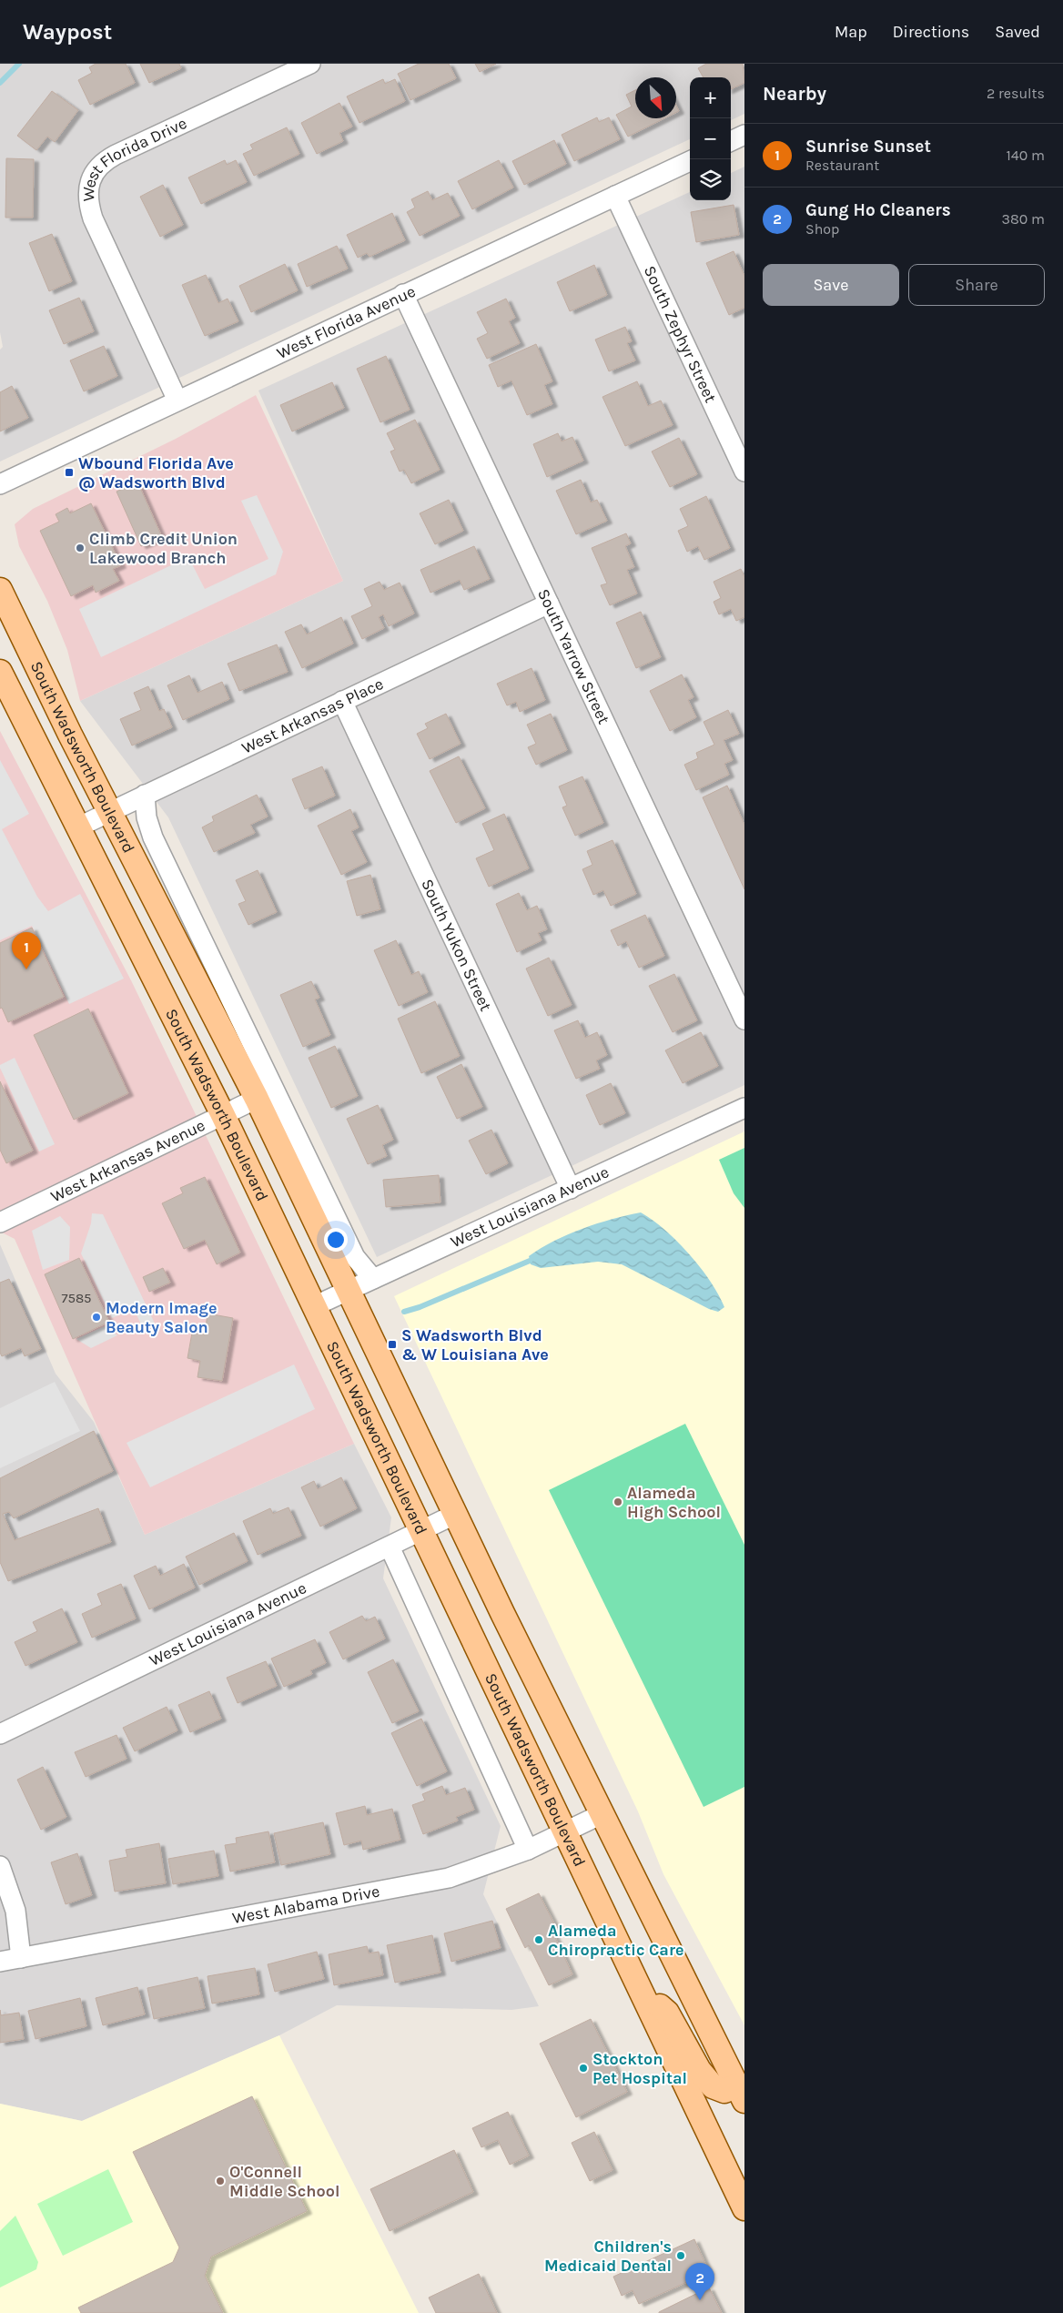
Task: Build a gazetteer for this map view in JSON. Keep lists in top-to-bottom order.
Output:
{
  "streets": {
    "main road": ["South Wadsworth Boulevard"],
    "street": [
      "West Florida Drive",
      "West Florida Avenue",
      "South Zephyr Street",
      "South Yarrow Street",
      "West Arkansas Place",
      "South Yukon Street",
      "West Arkansas Avenue",
      "West Louisiana Avenue",
      "West Alabama Drive"
    ]
  },
  "crossings": [
    ["West Florida Drive", "West Florida Avenue"],
    ["West Florida Avenue", "South Zephyr Street"],
    ["West Florida Avenue", "South Yarrow Street"],
    ["South Yarrow Street", "West Arkansas Place"],
    ["West Arkansas Place", "South Wadsworth Boulevard"],
    ["West Arkansas Place", "South Yukon Street"],
    ["South Wadsworth Boulevard", "West Arkansas Avenue"],
    ["South Wadsworth Boulevard", "West Louisiana Avenue"],
    ["South Wadsworth Boulevard", "West Alabama Drive"],
    ["South Yukon Street", "West Louisiana Avenue"]
  ],
  "places": {
    "transit": ["Wbound Florida Ave @ Wadsworth Blvd", "S Wadsworth Blvd & W Louisiana Ave"],
    "other": [
      "Climb Credit Union Lakewood Branch",
      "Modern Image Beauty Salon",
      "Alameda High School",
      "Alameda Chiropractic Care",
      "Stockton Pet Hospital",
      "O'Connell Middle School",
      "Children's Medicaid Dental"
    ]
  },
  "house_numbers": ["7585"],
  "north": "bottom right",
  "page": {
    "header": "Waypost",
    "nav": ["Map", "Directions", "Saved"],
    "heading": ["Nearby", "2 results"],
    "map_buttons": ["+", "−"],
    "list": [
      {
        "mark": "1",
        "name": "Sunrise Sunset",
        "note": "Restaurant",
        "value": "140 m"
      },
      {
        "mark": "2",
        "name": "Gung Ho Cleaners",
        "note": "Shop",
        "value": "380 m"
      }
    ],
    "buttons": ["Save", "Share"],
    "pins": ["1", "2"]
  }
}
